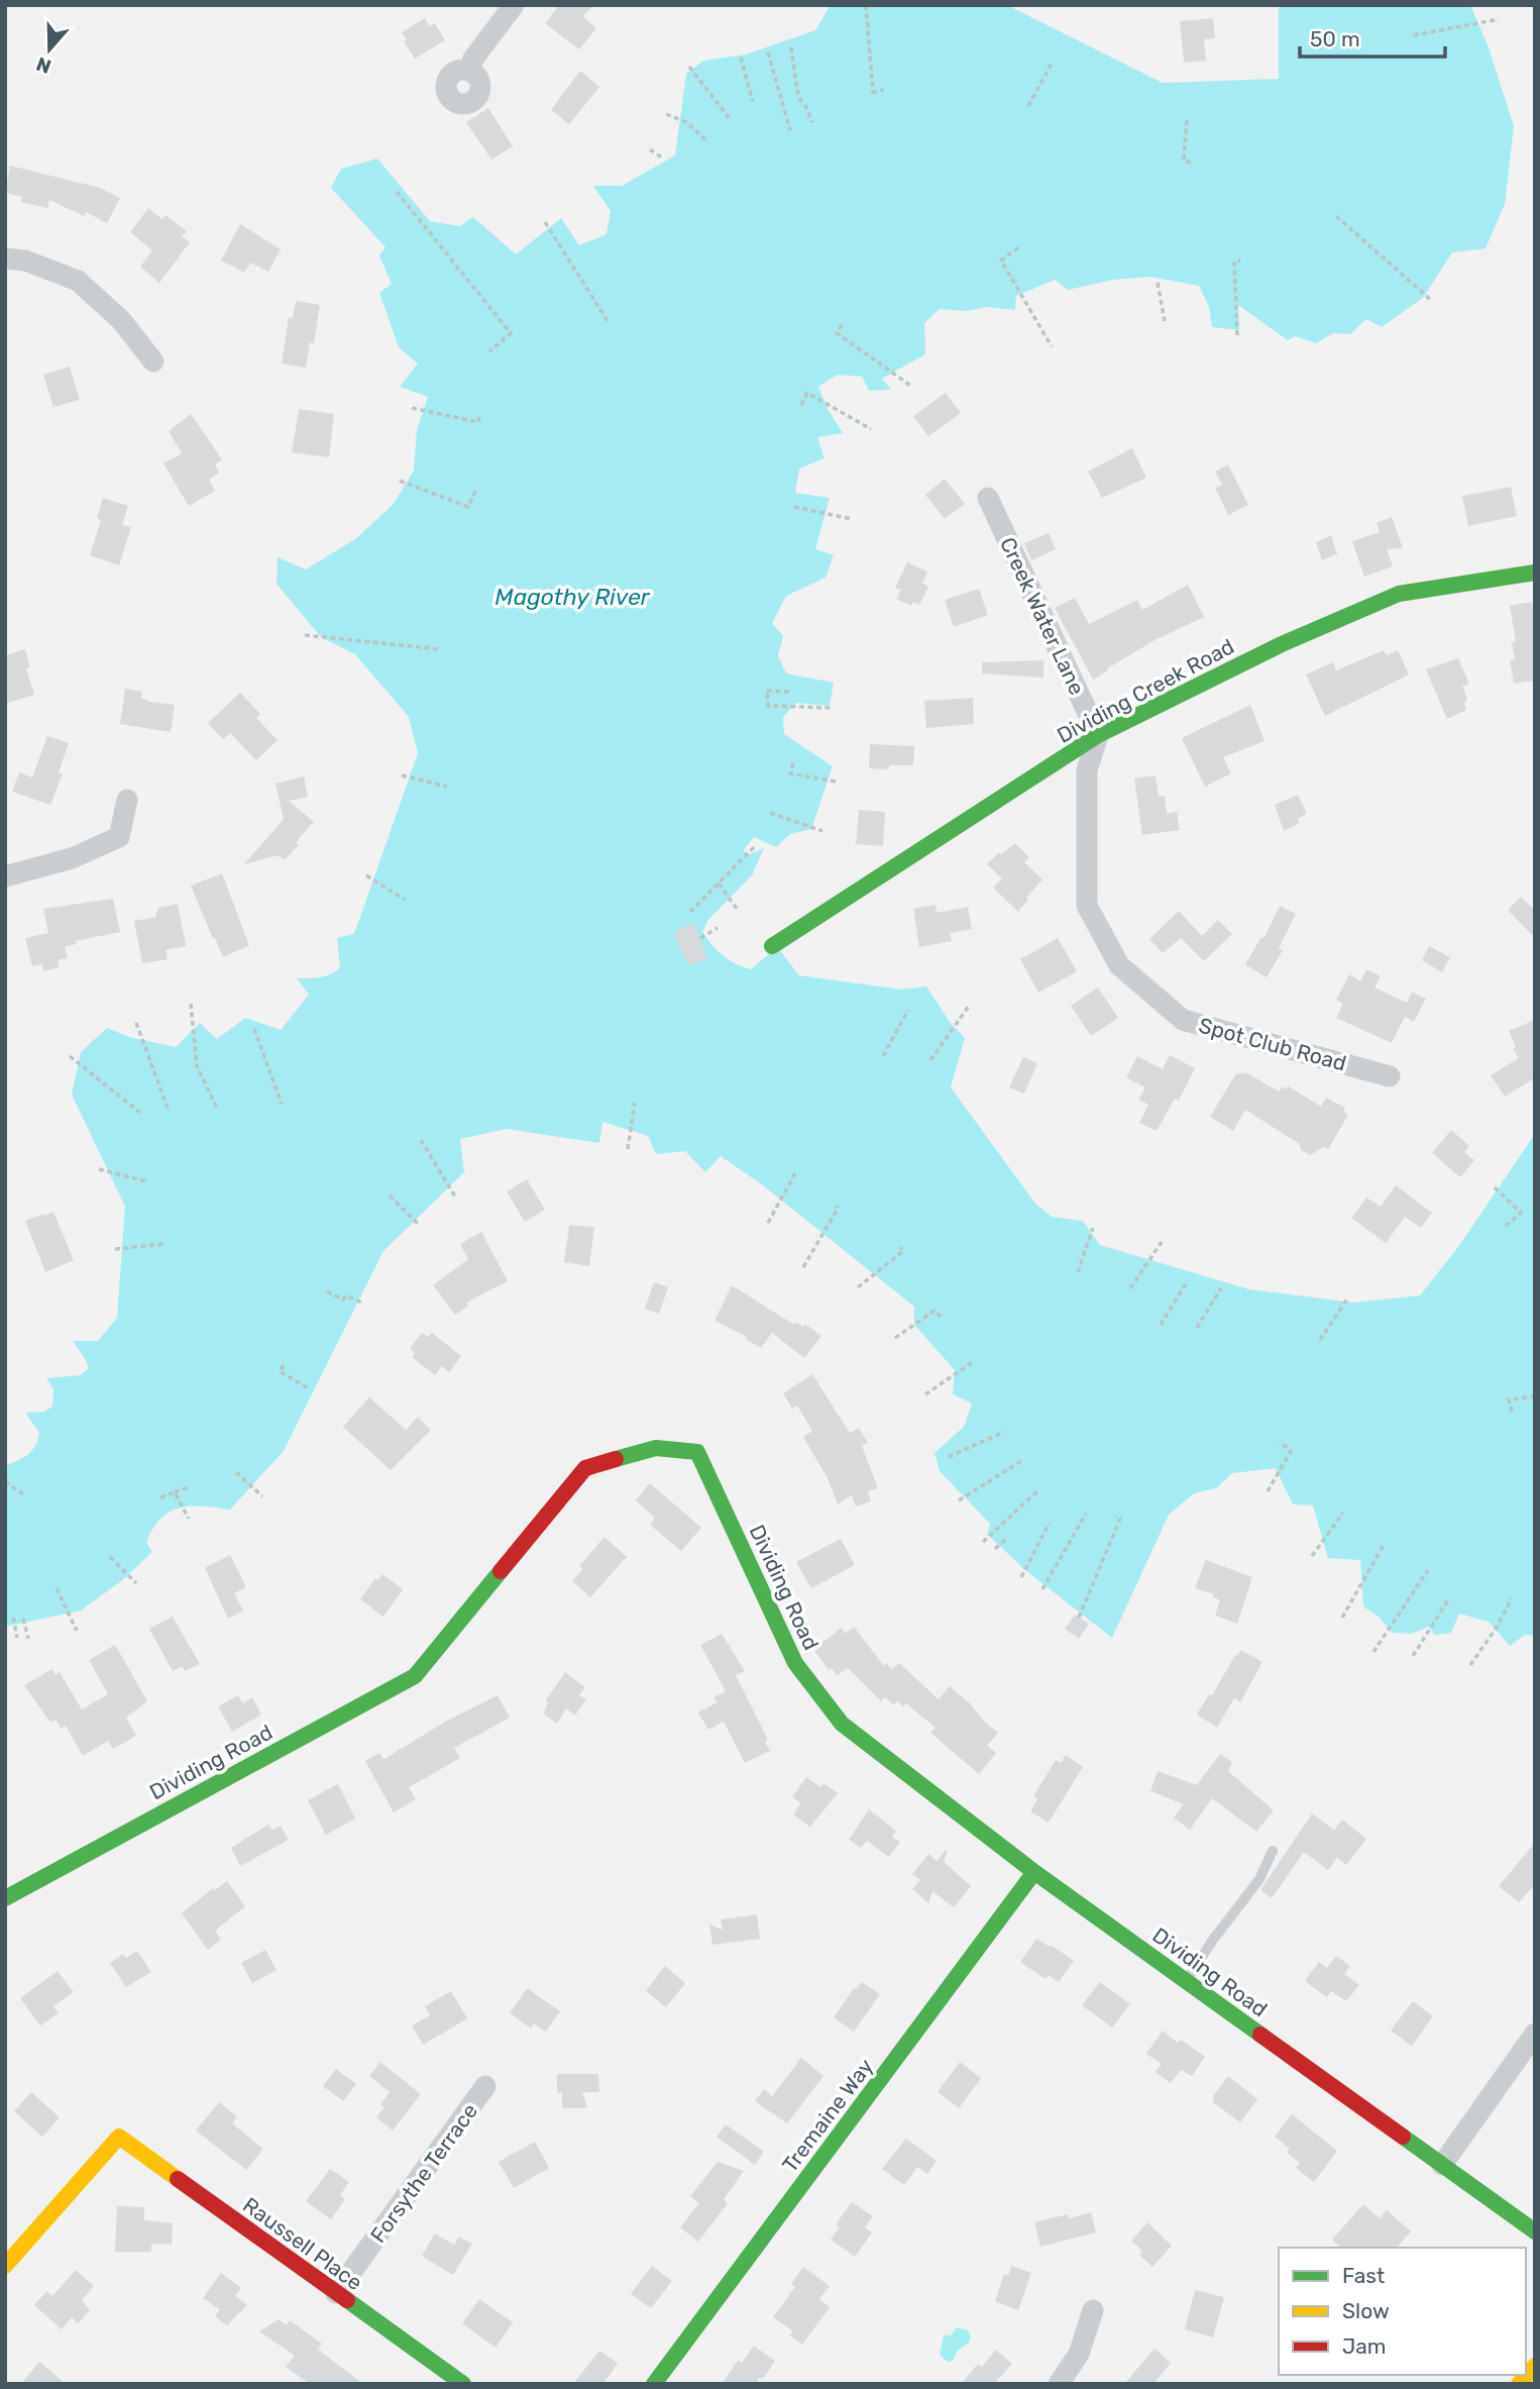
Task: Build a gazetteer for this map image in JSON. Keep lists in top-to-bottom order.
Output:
{
  "streets": {
    "street": [
      "Creek Water Lane",
      "Dividing Creek Road",
      "Spot Club Road",
      "Dividing Road",
      "Tremaine Way",
      "Forsythe Terrace",
      "Raussell Place"
    ]
  },
  "crossings": [
    ["Creek Water Lane", "Dividing Creek Road"],
    ["Creek Water Lane", "Spot Club Road"],
    ["Dividing Creek Road", "Spot Club Road"],
    ["Dividing Road", "Tremaine Way"],
    ["Forsythe Terrace", "Raussell Place"]
  ],
  "water": ["Magothy River"],
  "legend": ["Fast", "Slow", "Jam"],
  "scale_bar": "50 m",
  "north": "bottom"
}
